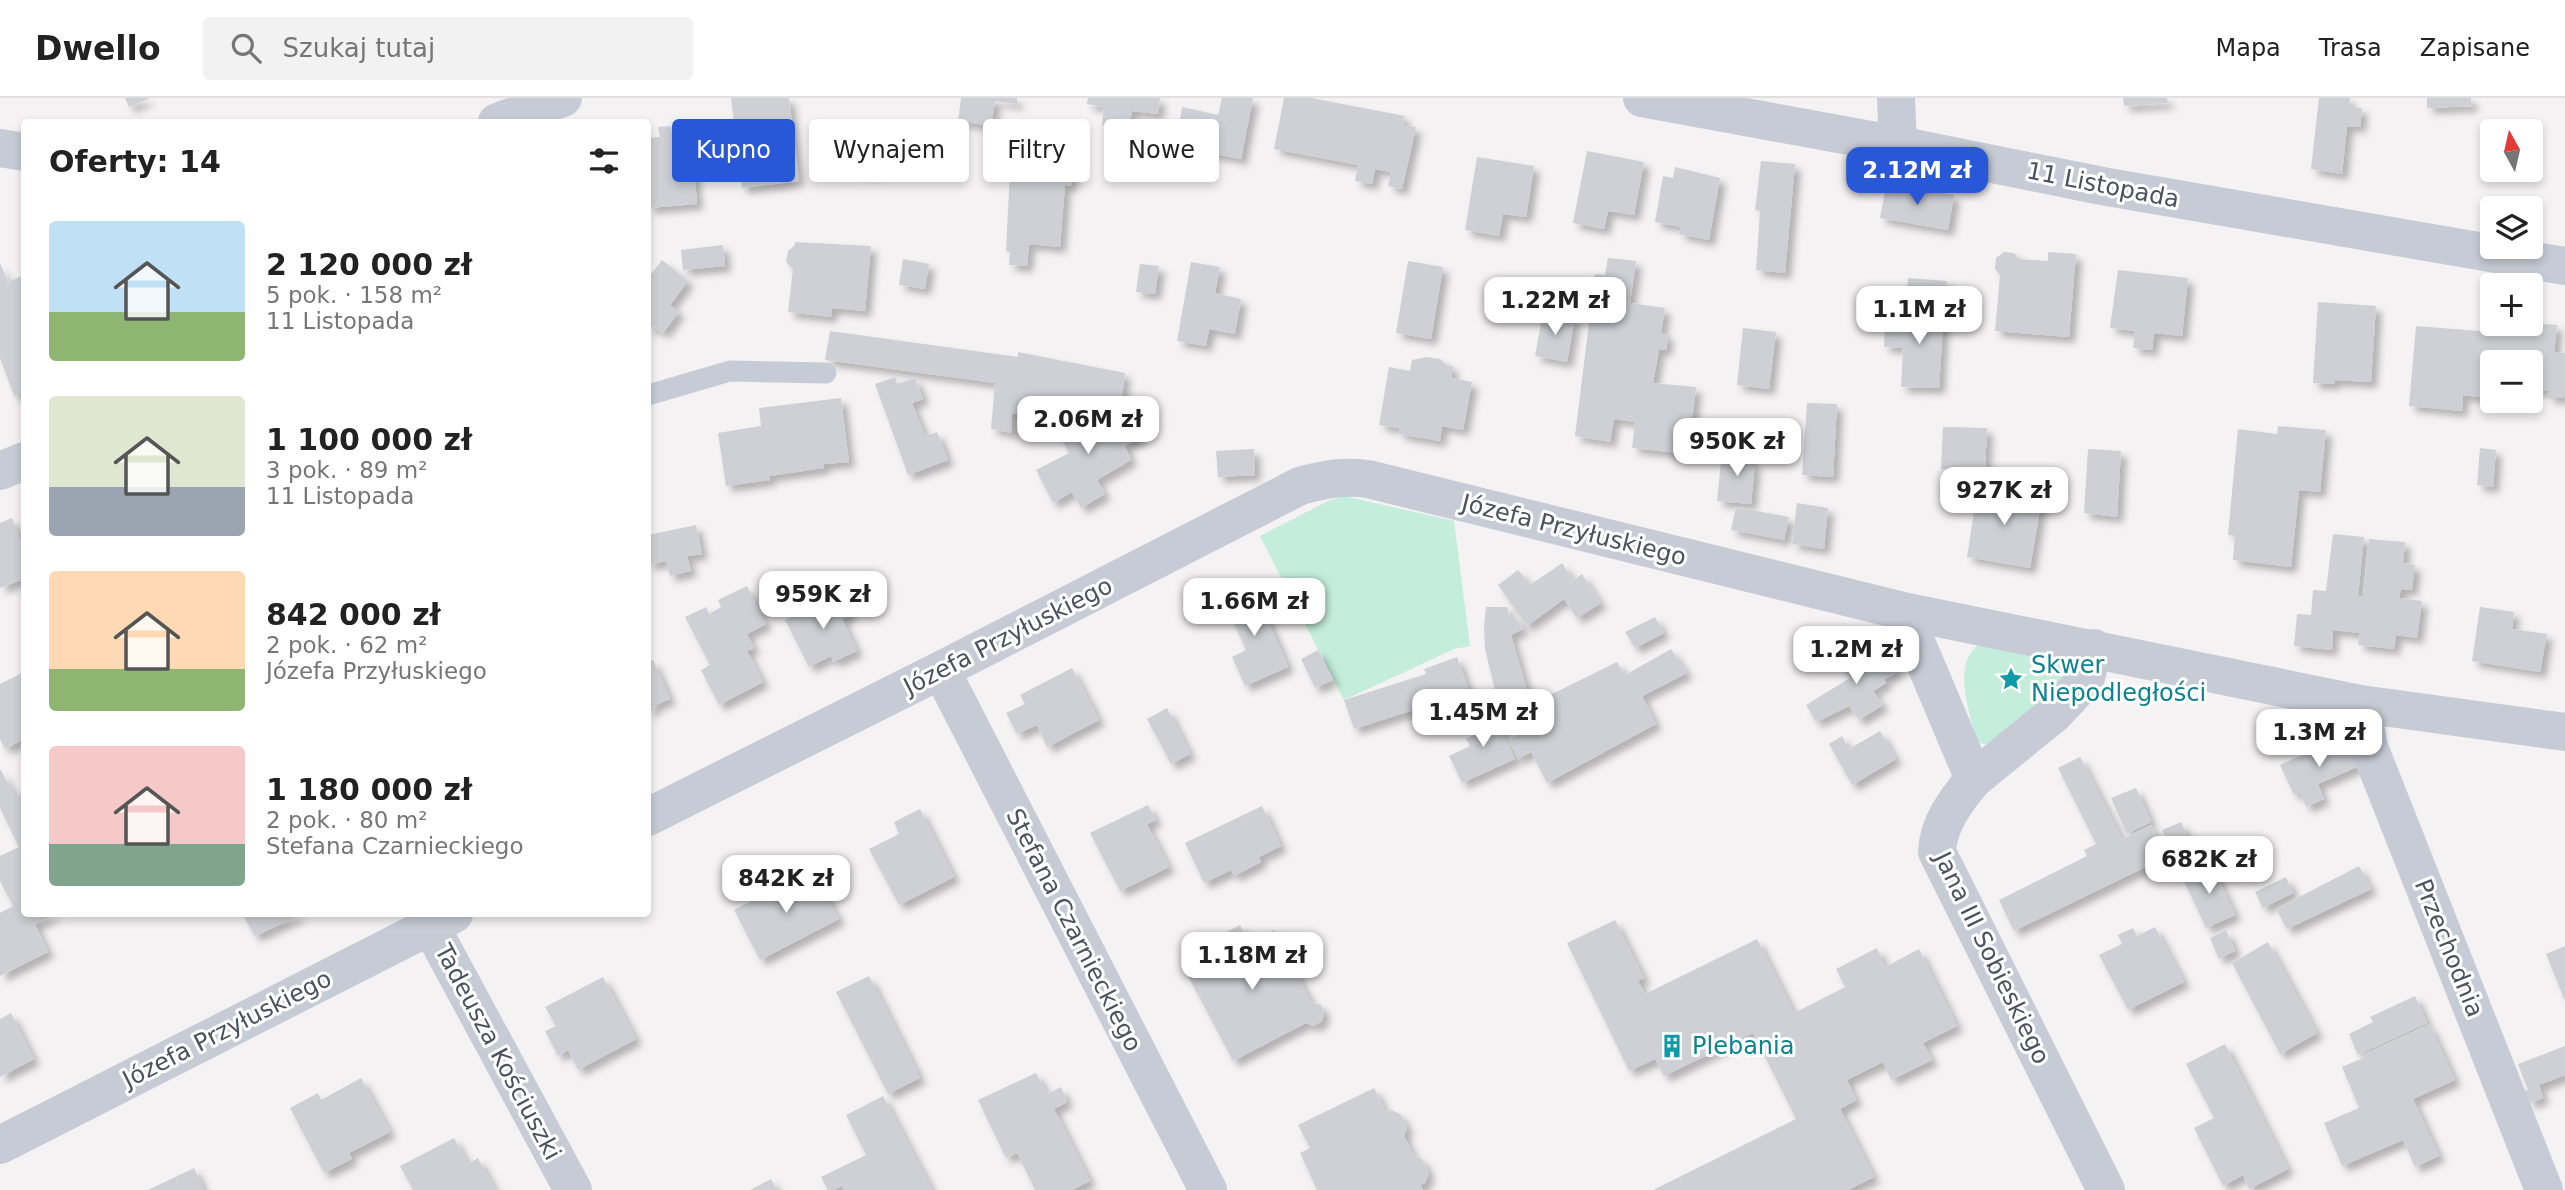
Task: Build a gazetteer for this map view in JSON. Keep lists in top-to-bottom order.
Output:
{
  "streets": {
    "street": [
      "11 Listopada",
      "Józefa Przyłuskiego",
      "Stefana Czarnieckiego",
      "Przechodnia",
      "Jana III Sobieskiego",
      "Tadeusza Kościuszki"
    ]
  },
  "crossings": [
    ["Józefa Przyłuskiego", "Stefana Czarnieckiego"],
    ["Józefa Przyłuskiego", "Przechodnia"],
    ["Józefa Przyłuskiego", "Jana III Sobieskiego"],
    ["Józefa Przyłuskiego", "Tadeusza Kościuszki"]
  ],
  "places": {
    "place": ["Skwer Niepodległości"],
    "building": ["Plebania"]
  },
  "north": "top",
  "page": {
    "header": "Dwello",
    "search": "Szukaj tutaj",
    "nav": ["Mapa", "Trasa", "Zapisane"],
    "map_buttons": ["+", "−"],
    "chip": [
      "Kupno",
      "Wynajem",
      "Filtry",
      "Nowe"
    ],
    "heading": "Oferty: 14",
    "price": [
      "2.12M zł",
      "1.22M zł",
      "1.1M zł",
      "2.06M zł",
      "950K zł",
      "927K zł",
      "959K zł",
      "1.66M zł",
      "1.2M zł",
      "1.45M zł",
      "1.3M zł",
      "682K zł",
      "842K zł",
      "1.18M zł"
    ],
    "list": [
      {
        "name": "2 120 000 zł",
        "note": "5 pok. · 158 m² · 11 Listopada"
      },
      {
        "name": "1 100 000 zł",
        "note": "3 pok. · 89 m² · 11 Listopada"
      },
      {
        "name": "842 000 zł",
        "note": "2 pok. · 62 m² · Józefa Przyłuskiego"
      },
      {
        "name": "1 180 000 zł",
        "note": "2 pok. · 80 m² · Stefana Czarnieckiego"
      }
    ]
  }
}
